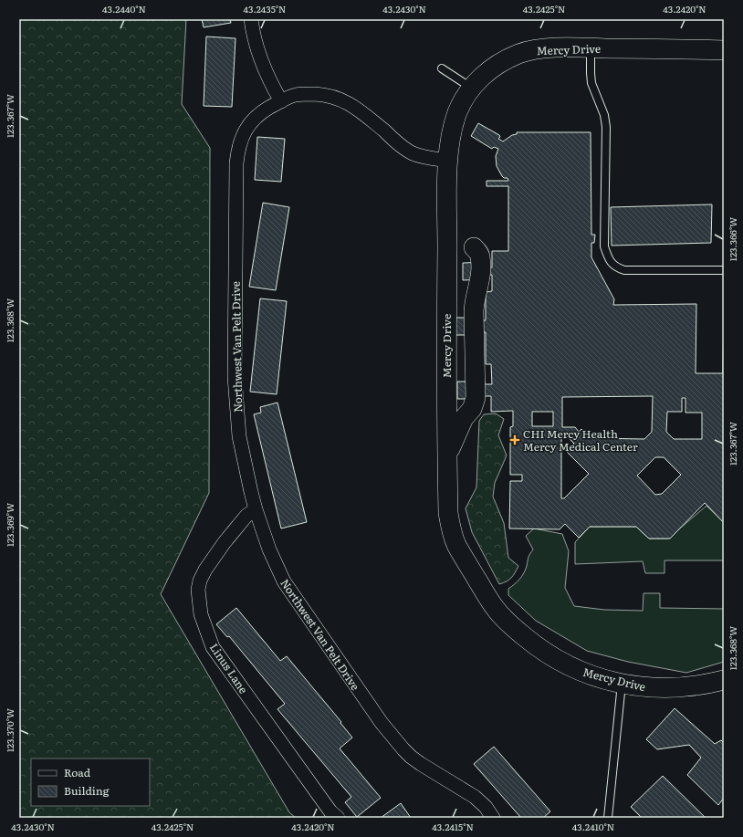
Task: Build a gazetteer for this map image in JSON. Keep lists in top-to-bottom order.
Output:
{
  "streets": {
    "street": ["Mercy Drive", "Northwest Van Pelt Drive", "Linus Lane"]
  },
  "crossings": [
    ["Mercy Drive", "Northwest Van Pelt Drive"],
    ["Northwest Van Pelt Drive", "Linus Lane"]
  ],
  "places": {
    "health": ["CHI Mercy Health Mercy Medical Center"]
  },
  "legend": ["Road", "Building"],
  "coordinates": [
    "43.2440°N",
    "43.2435°N",
    "43.2430°N",
    "43.2425°N",
    "43.2420°N",
    "123.367°W",
    "123.366°W",
    "123.368°W",
    "123.369°W",
    "123.370°W",
    "43.2415°N",
    "43.2410°N"
  ]
}
